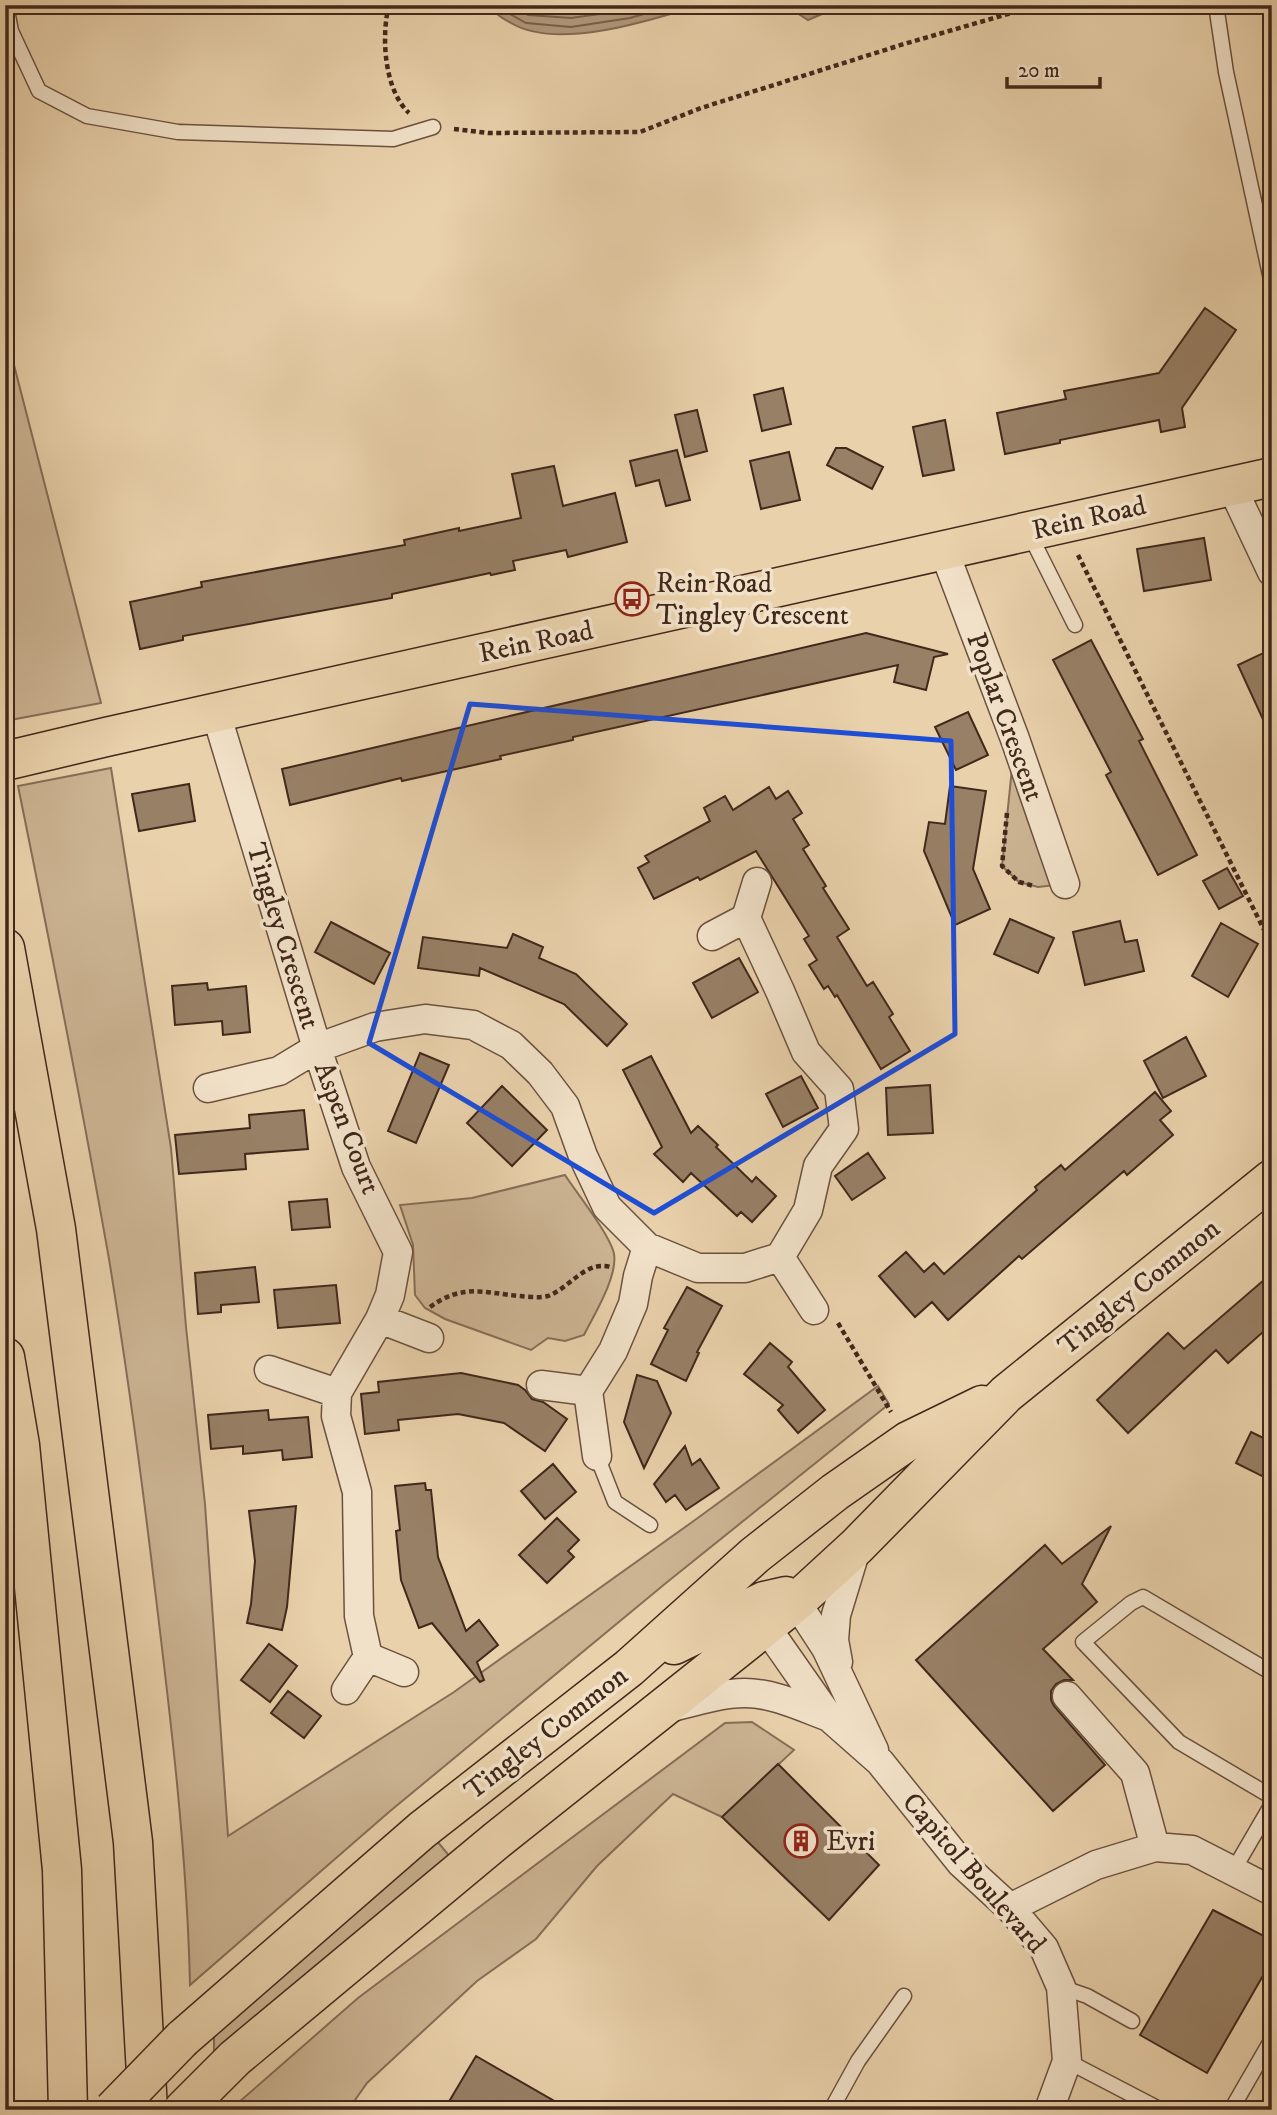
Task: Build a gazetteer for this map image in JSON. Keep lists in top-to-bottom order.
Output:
{
  "streets": {
    "main road": ["Rein Road", "Tingley Common"],
    "street": [
      "Poplar Crescent",
      "Tingley Crescent",
      "Aspen Court",
      "Capitol Boulevard"
    ]
  },
  "crossings": [
    ["Rein Road", "Poplar Crescent"],
    ["Rein Road", "Tingley Crescent"],
    ["Tingley Crescent", "Aspen Court"],
    ["Tingley Common", "Capitol Boulevard"]
  ],
  "places": {
    "bus stop": ["Rein Road Tingley Crescent"],
    "building": ["Evri"]
  },
  "scale_bar": "20 m"
}
